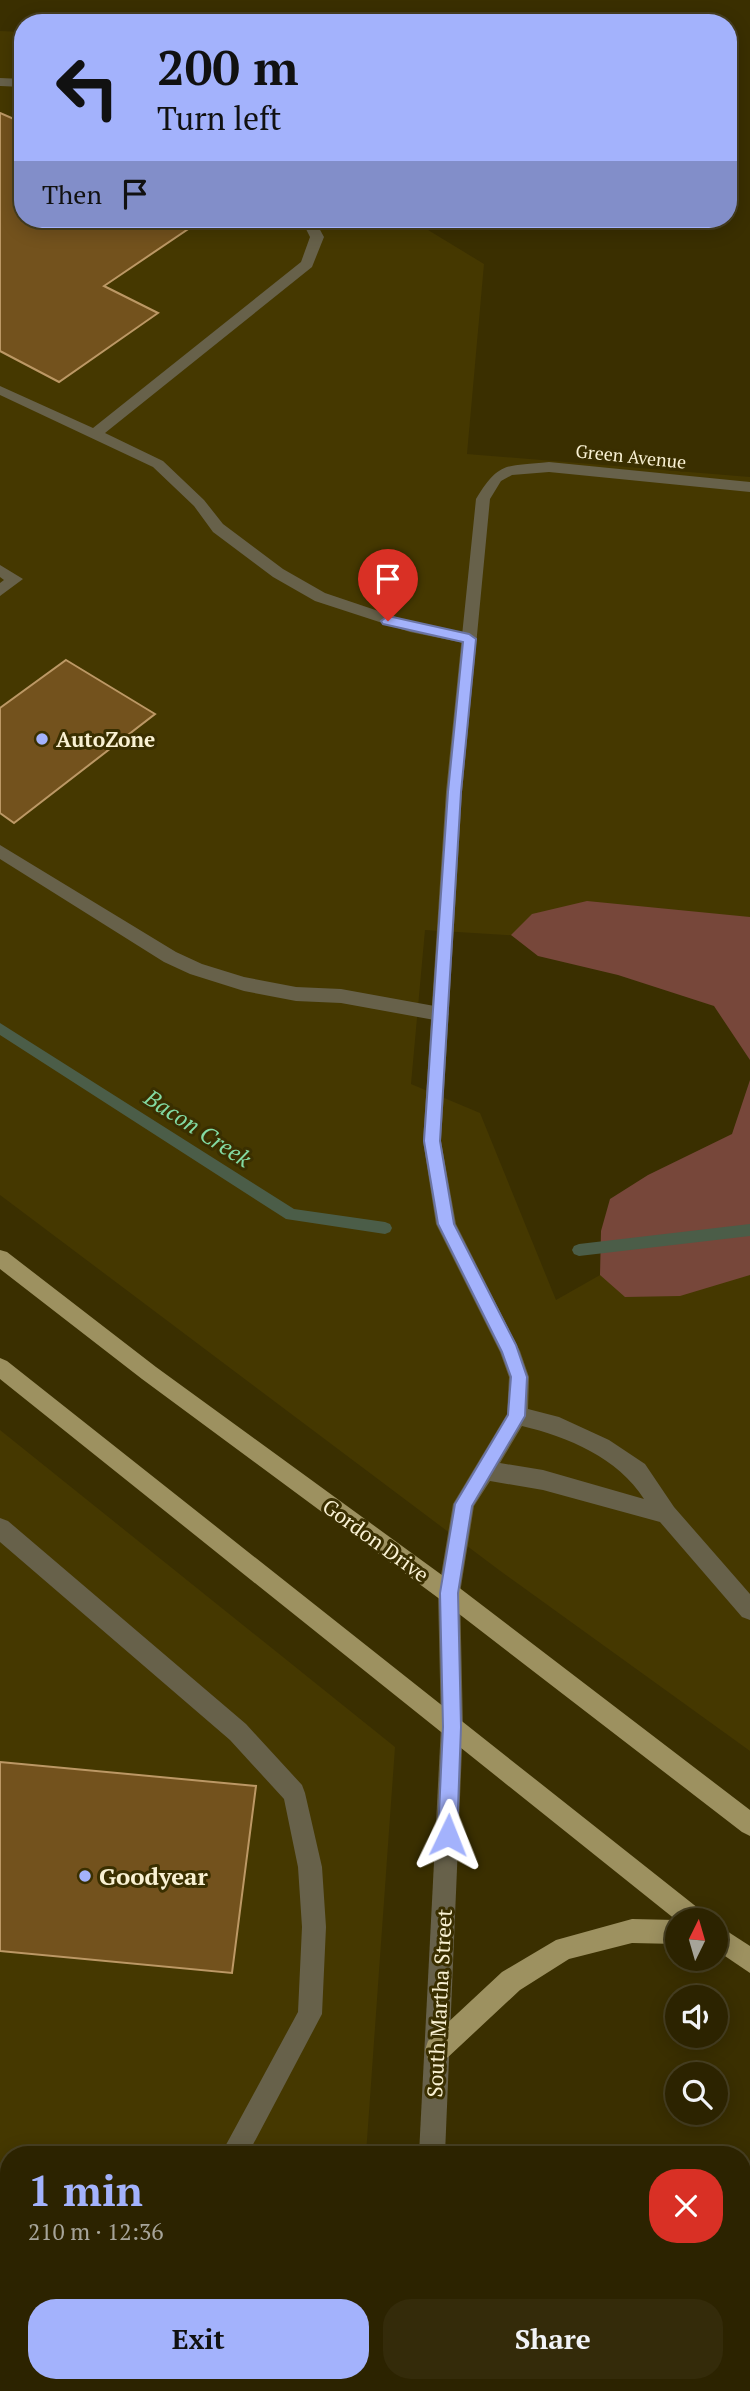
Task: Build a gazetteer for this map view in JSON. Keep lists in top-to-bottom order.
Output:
{
  "streets": {
    "main road": ["Gordon Drive"],
    "street": ["Green Avenue", "South Martha Street"]
  },
  "crossings": [
    ["Green Avenue", "South Martha Street"],
    ["Gordon Drive", "South Martha Street"]
  ],
  "water": ["Bacon Creek"],
  "places": ["AutoZone", "Goodyear"],
  "north": "top",
  "page": {
    "turn": ["200 m", "Turn left"],
    "then": "Then",
    "heading": ["1 min", "210 m · 12:36"],
    "buttons": ["Exit", "Share"]
  }
}
